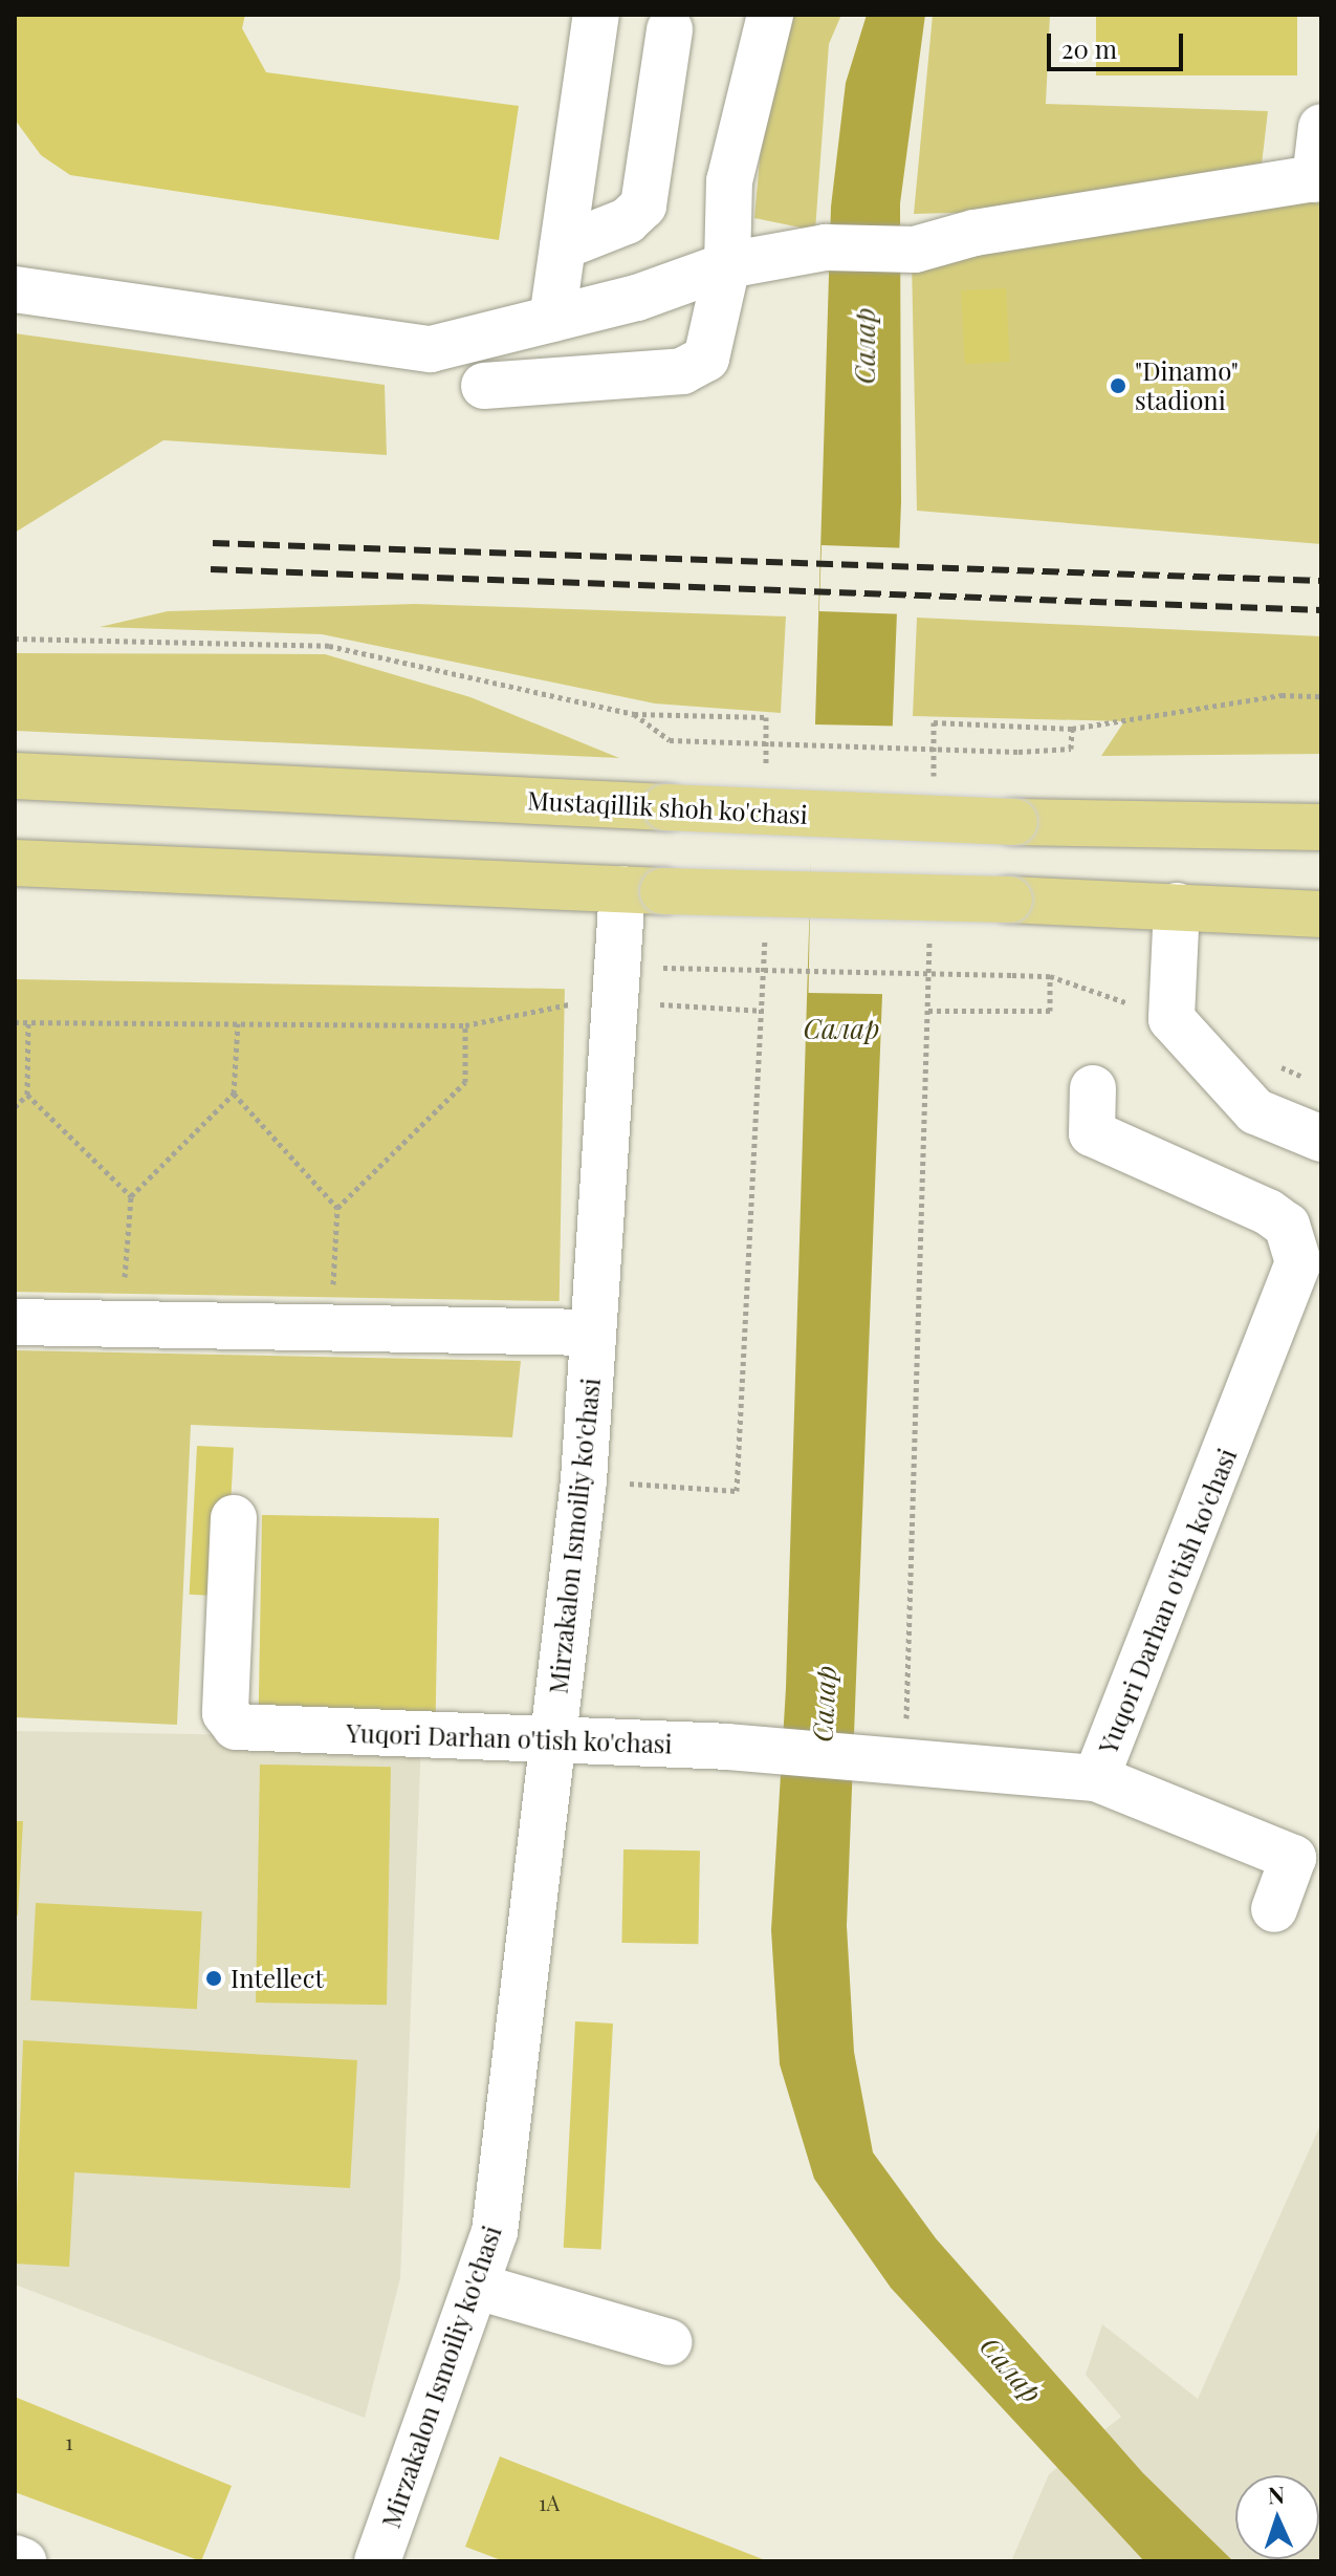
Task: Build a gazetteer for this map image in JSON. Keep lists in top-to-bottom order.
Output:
{
  "streets": {
    "main road": ["Mustaqillik shoh ko'chasi"],
    "street": ["Mirzakalon Ismoiliy ko'chasi", "Yuqori Darhan o'tish ko'chasi"]
  },
  "crossings": [
    ["Mirzakalon Ismoiliy ko'chasi", "Yuqori Darhan o'tish ko'chasi"]
  ],
  "water": ["Салар"],
  "places": ["\"Dinamo\" stadioni", "Intellect"],
  "house_numbers": ["1", "1A"],
  "scale_bar": "20 m",
  "north": "top"
}
